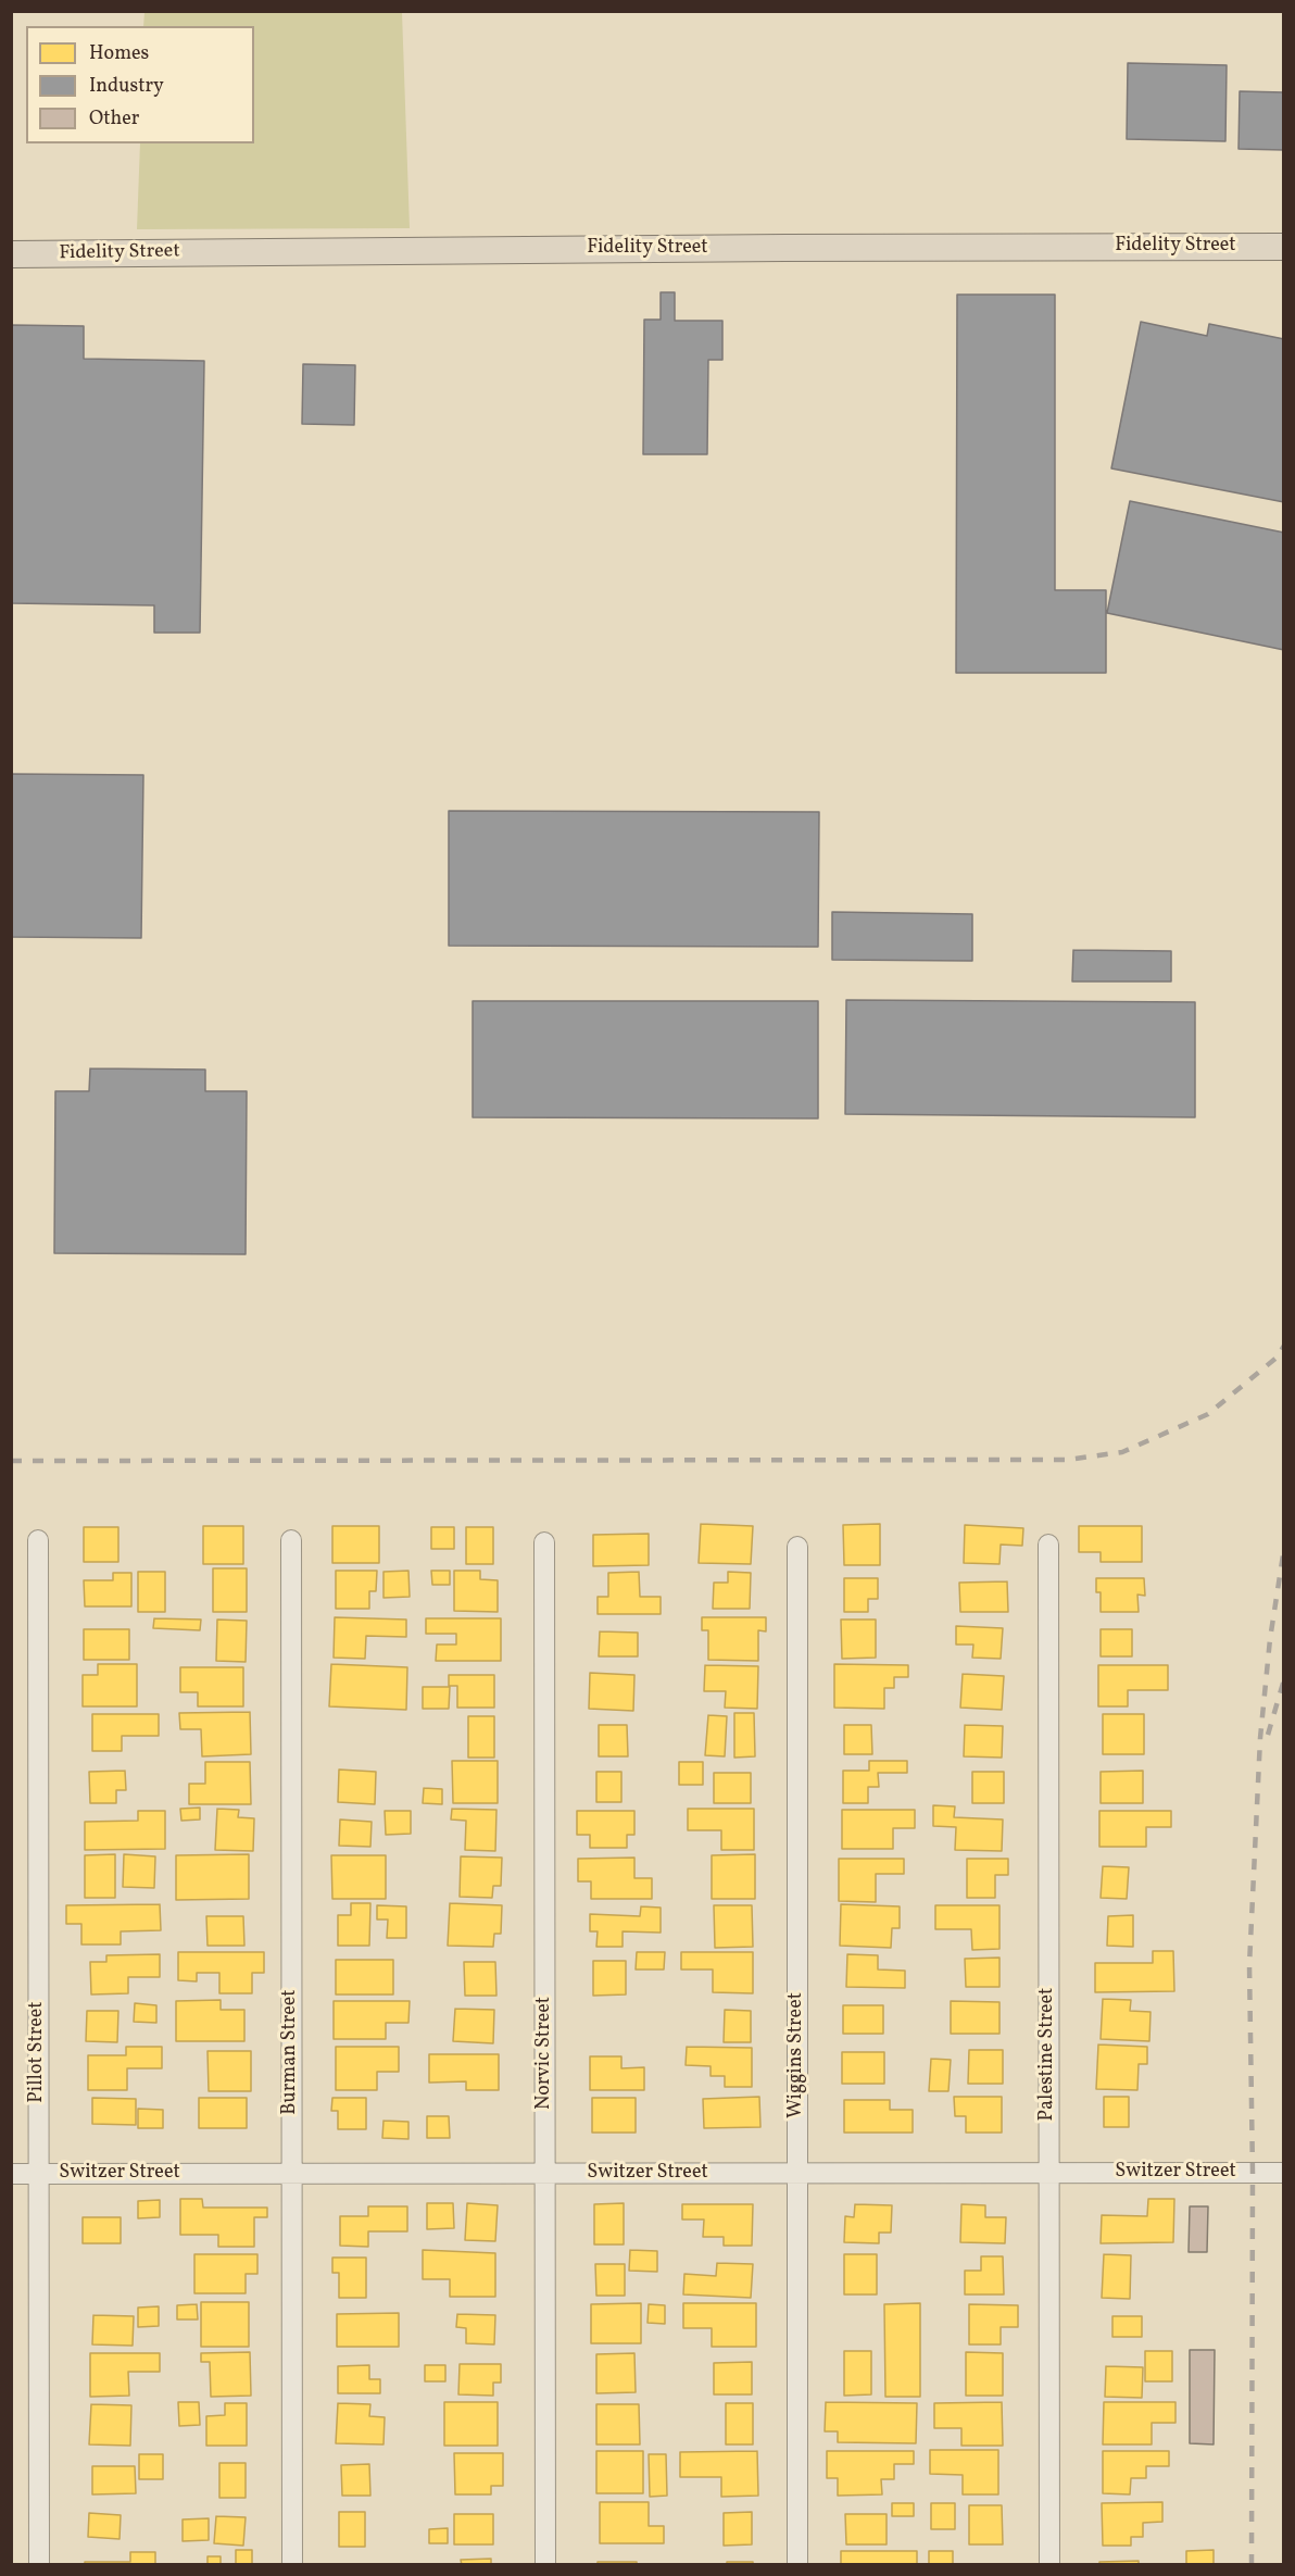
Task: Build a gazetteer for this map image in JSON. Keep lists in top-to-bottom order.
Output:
{
  "streets": {
    "main road": ["Fidelity Street"],
    "street": [
      "Pillot Street",
      "Burman Street",
      "Norvic Street",
      "Palestine Street",
      "Wiggins Street",
      "Switzer Street"
    ]
  },
  "crossings": [
    ["Pillot Street", "Switzer Street"],
    ["Burman Street", "Switzer Street"],
    ["Norvic Street", "Switzer Street"],
    ["Palestine Street", "Switzer Street"],
    ["Wiggins Street", "Switzer Street"]
  ],
  "legend": ["Homes", "Industry", "Other"]
}
